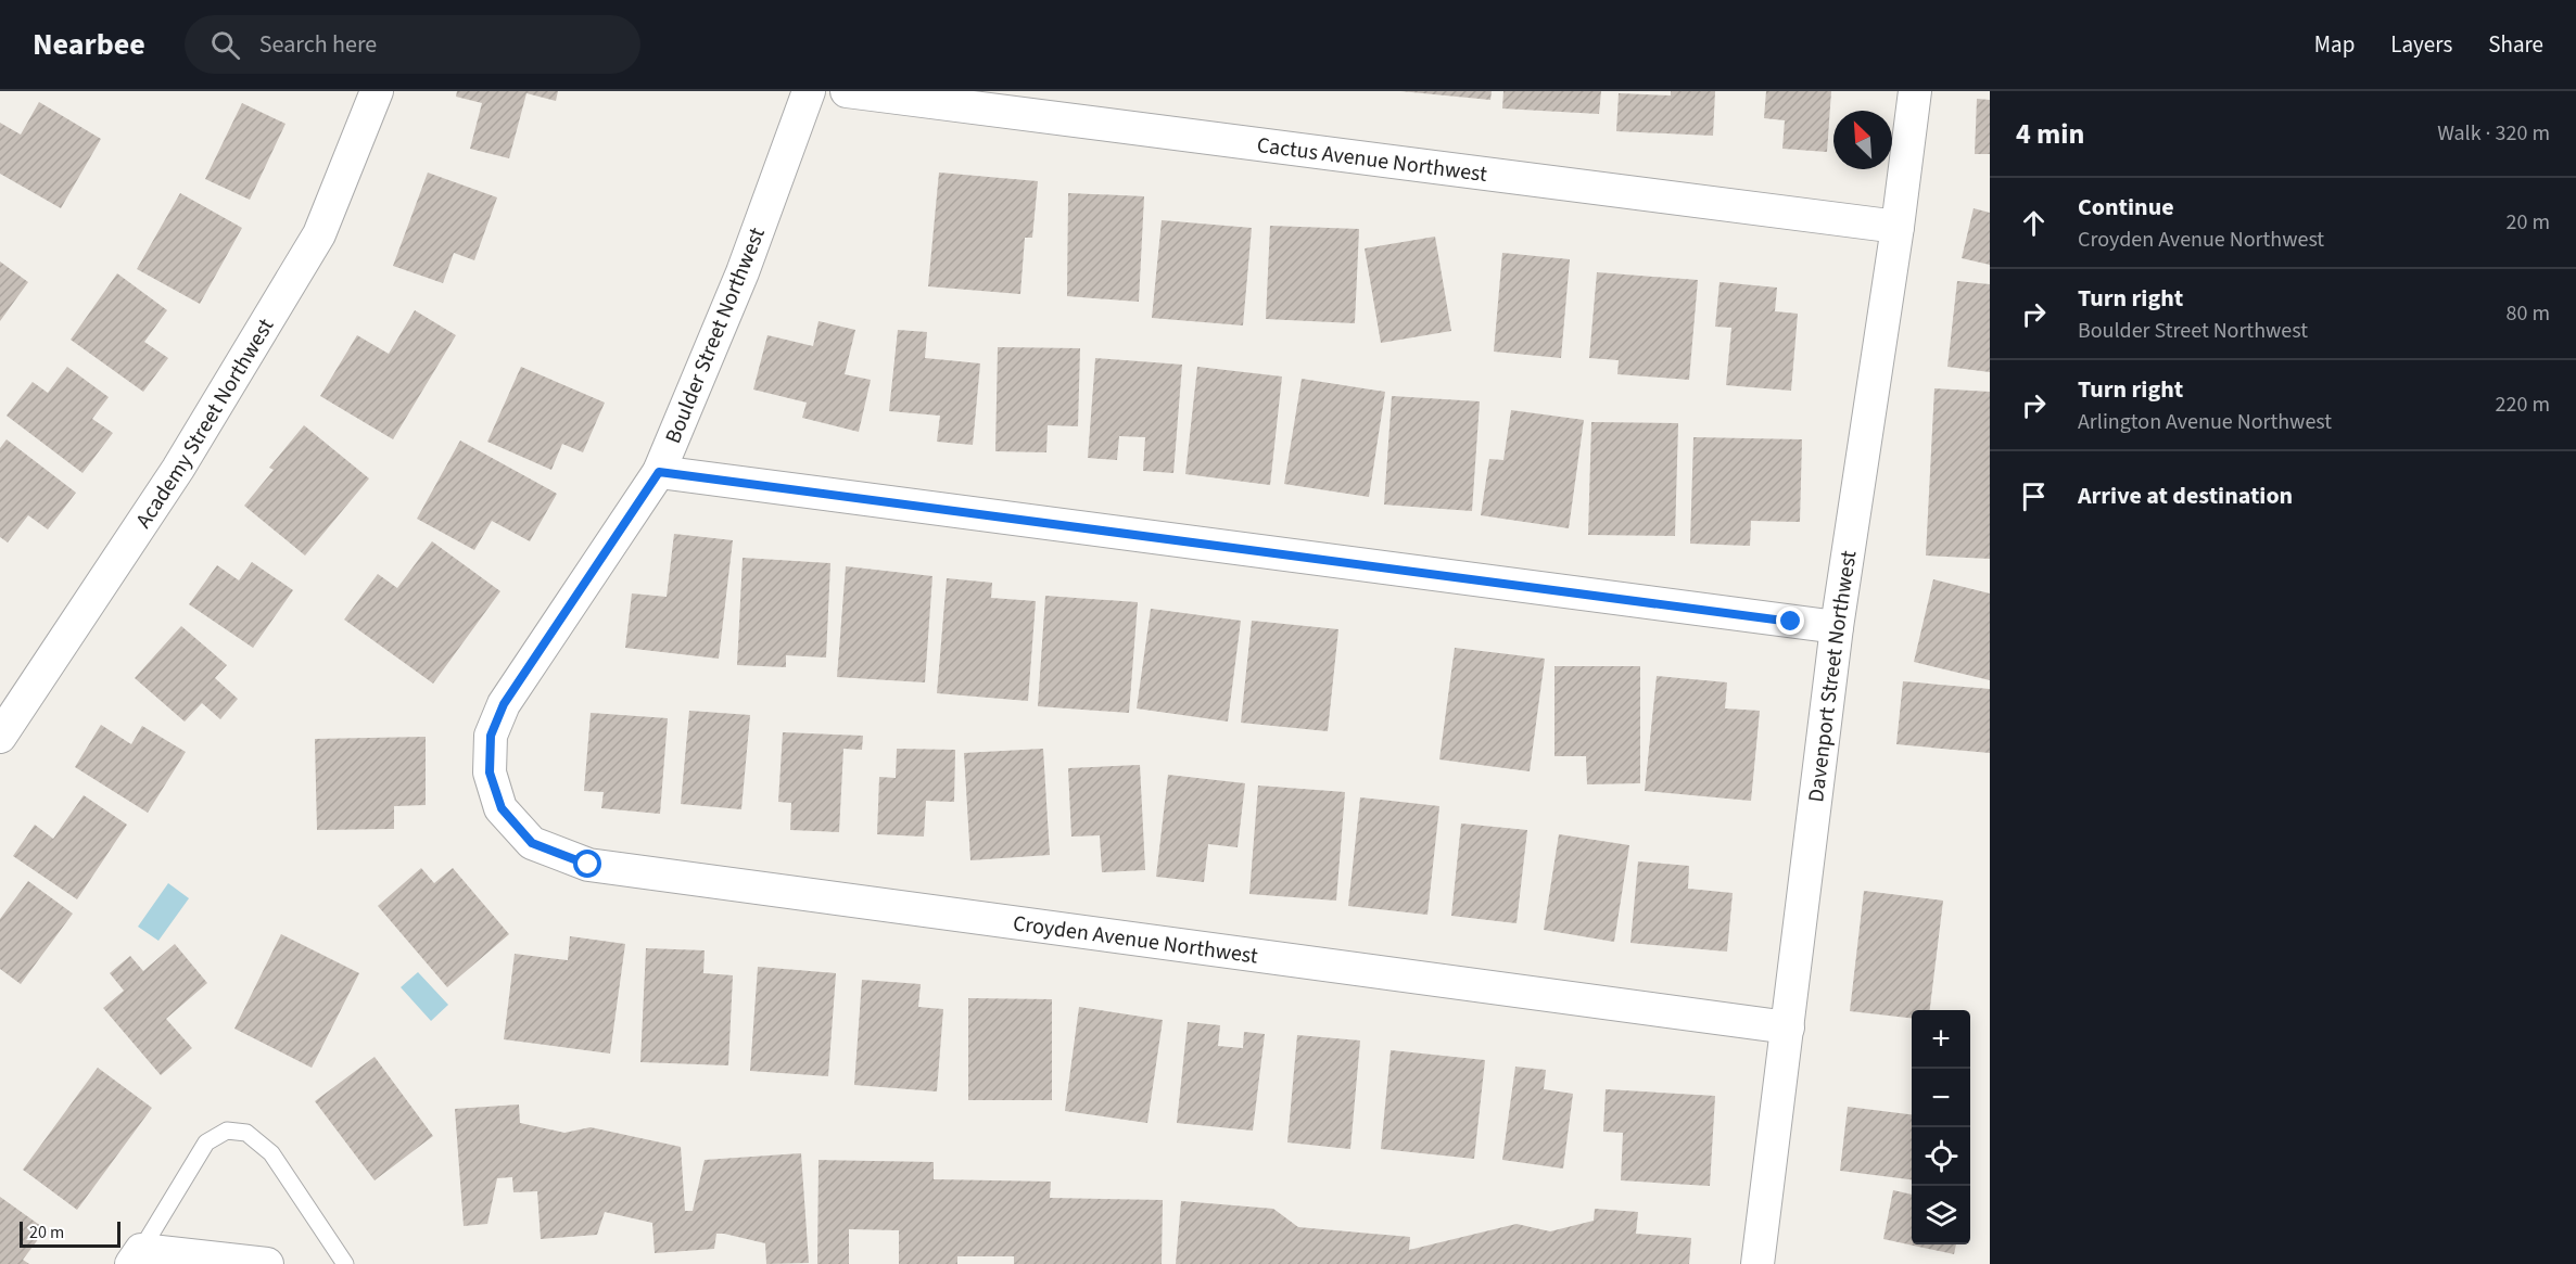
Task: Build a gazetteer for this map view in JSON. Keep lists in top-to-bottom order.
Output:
{
  "streets": {
    "street": [
      "Cactus Avenue Northwest",
      "Boulder Street Northwest",
      "Academy Street Northwest",
      "Davenport Street Northwest",
      "Croyden Avenue Northwest"
    ]
  },
  "crossings": [
    ["Cactus Avenue Northwest", "Davenport Street Northwest"],
    ["Boulder Street Northwest", "Croyden Avenue Northwest"],
    ["Davenport Street Northwest", "Croyden Avenue Northwest"]
  ],
  "scale_bar": "20 m",
  "north": "top left",
  "page": {
    "header": "Nearbee",
    "search": "Search here",
    "nav": ["Map", "Layers", "Share"],
    "heading": ["4 min", "Walk · 320 m"],
    "list": [
      ["Continue", "Croyden Avenue Northwest", "20 m"],
      ["Turn right", "Boulder Street Northwest", "80 m"],
      ["Turn right", "Arlington Avenue Northwest", "220 m"],
      "Arrive at destination"
    ],
    "map_buttons": ["+", "−"],
    "scale": "20 m"
  }
}
